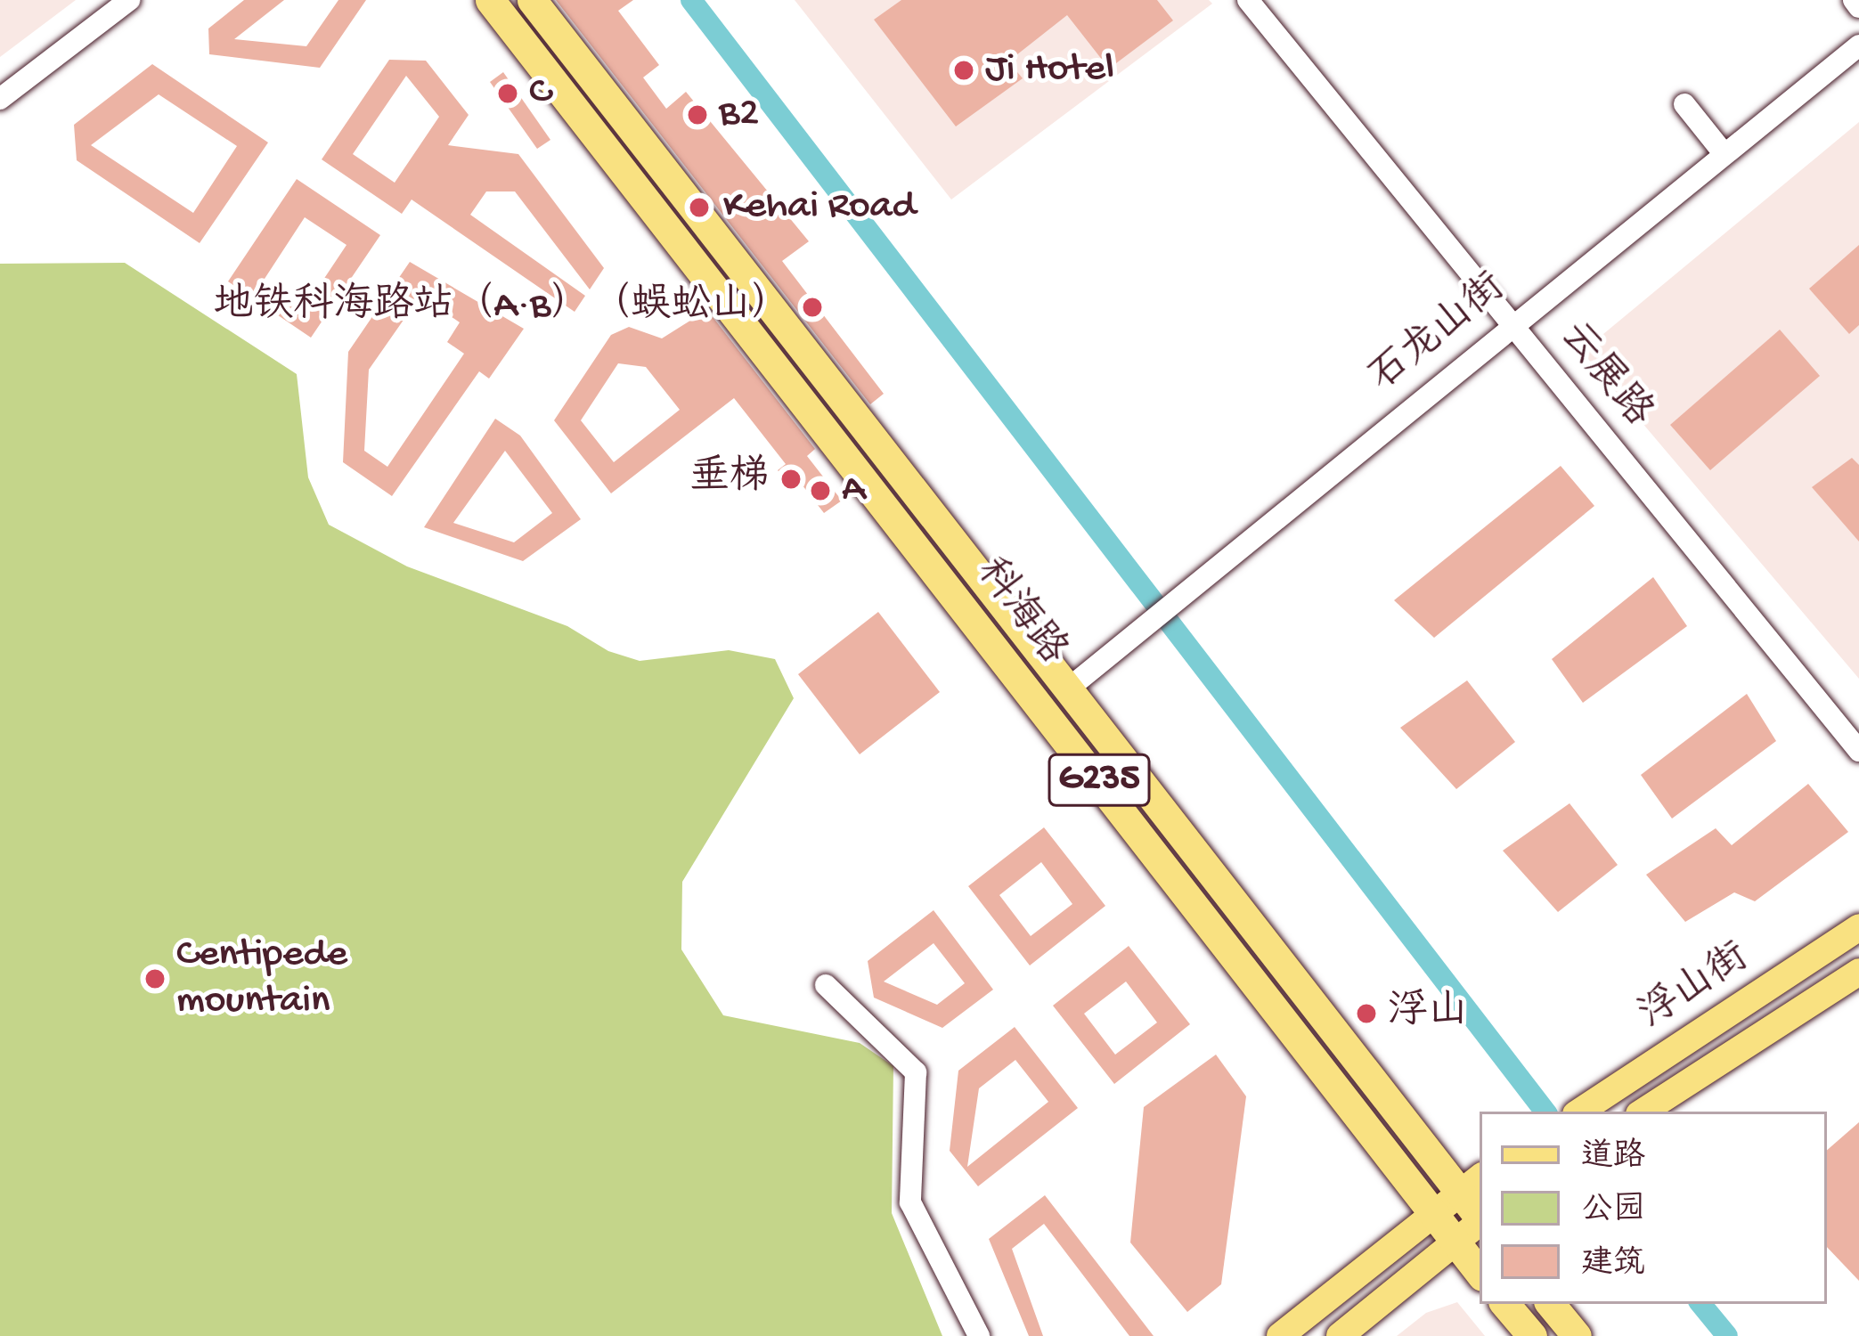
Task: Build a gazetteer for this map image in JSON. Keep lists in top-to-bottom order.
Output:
{
  "streets": {
    "highway": ["科海路", "G235"],
    "main road": ["浮山街"],
    "street": ["石龙山街", "云展路"]
  },
  "crossings": [
    ["石龙山街", "云展路"],
    ["石龙山街", "科海路"]
  ],
  "places": [
    "Ji Hotel",
    "C",
    "B2",
    "Kehai Road",
    "地铁科海路站（A·B）（蜈蚣山）",
    "垂梯",
    "A",
    "Centipede mountain",
    "浮山"
  ],
  "legend": ["道路", "公园", "建筑"]
}
